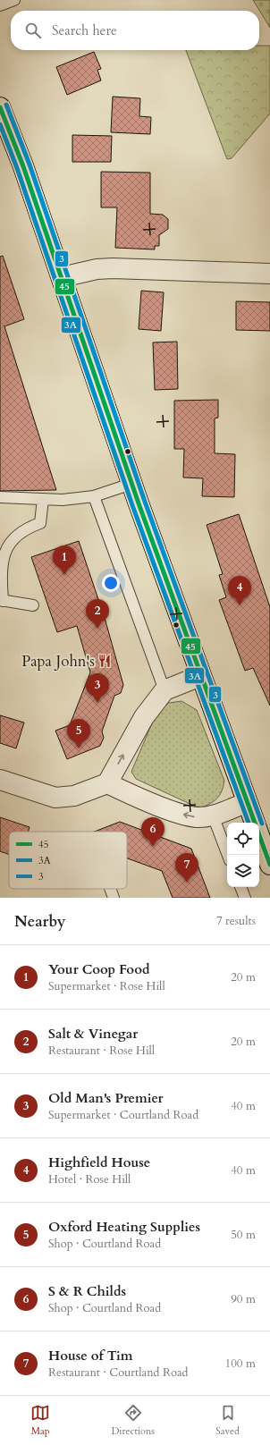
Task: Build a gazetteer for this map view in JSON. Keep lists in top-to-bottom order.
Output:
{
  "places": {
    "restaurant": ["Papa John's"]
  },
  "lines": ["transit line 3", "transit line 45", "transit line 3A"],
  "legend": ["45", "3A", "3"],
  "page": {
    "search": "Search here",
    "pins": [
      "1",
      "4",
      "2",
      "3",
      "5",
      "6",
      "7"
    ],
    "heading": ["Nearby", "7 results"],
    "list": [
      {
        "mark": "1",
        "name": "Your Coop Food",
        "note": "Supermarket · Rose Hill",
        "value": "20 m"
      },
      {
        "mark": "2",
        "name": "Salt & Vinegar",
        "note": "Restaurant · Rose Hill",
        "value": "20 m"
      },
      {
        "mark": "3",
        "name": "Old Man's Premier",
        "note": "Supermarket · Courtland Road",
        "value": "40 m"
      },
      {
        "mark": "4",
        "name": "Highfield House",
        "note": "Hotel · Rose Hill",
        "value": "40 m"
      },
      {
        "mark": "5",
        "name": "Oxford Heating Supplies",
        "note": "Shop · Courtland Road",
        "value": "50 m"
      },
      {
        "mark": "6",
        "name": "S & R Childs",
        "note": "Shop · Courtland Road",
        "value": "90 m"
      },
      {
        "mark": "7",
        "name": "House of Tim",
        "note": "Restaurant · Courtland Road",
        "value": "100 m"
      }
    ],
    "nav": ["Map", "Directions", "Saved"]
  }
}
